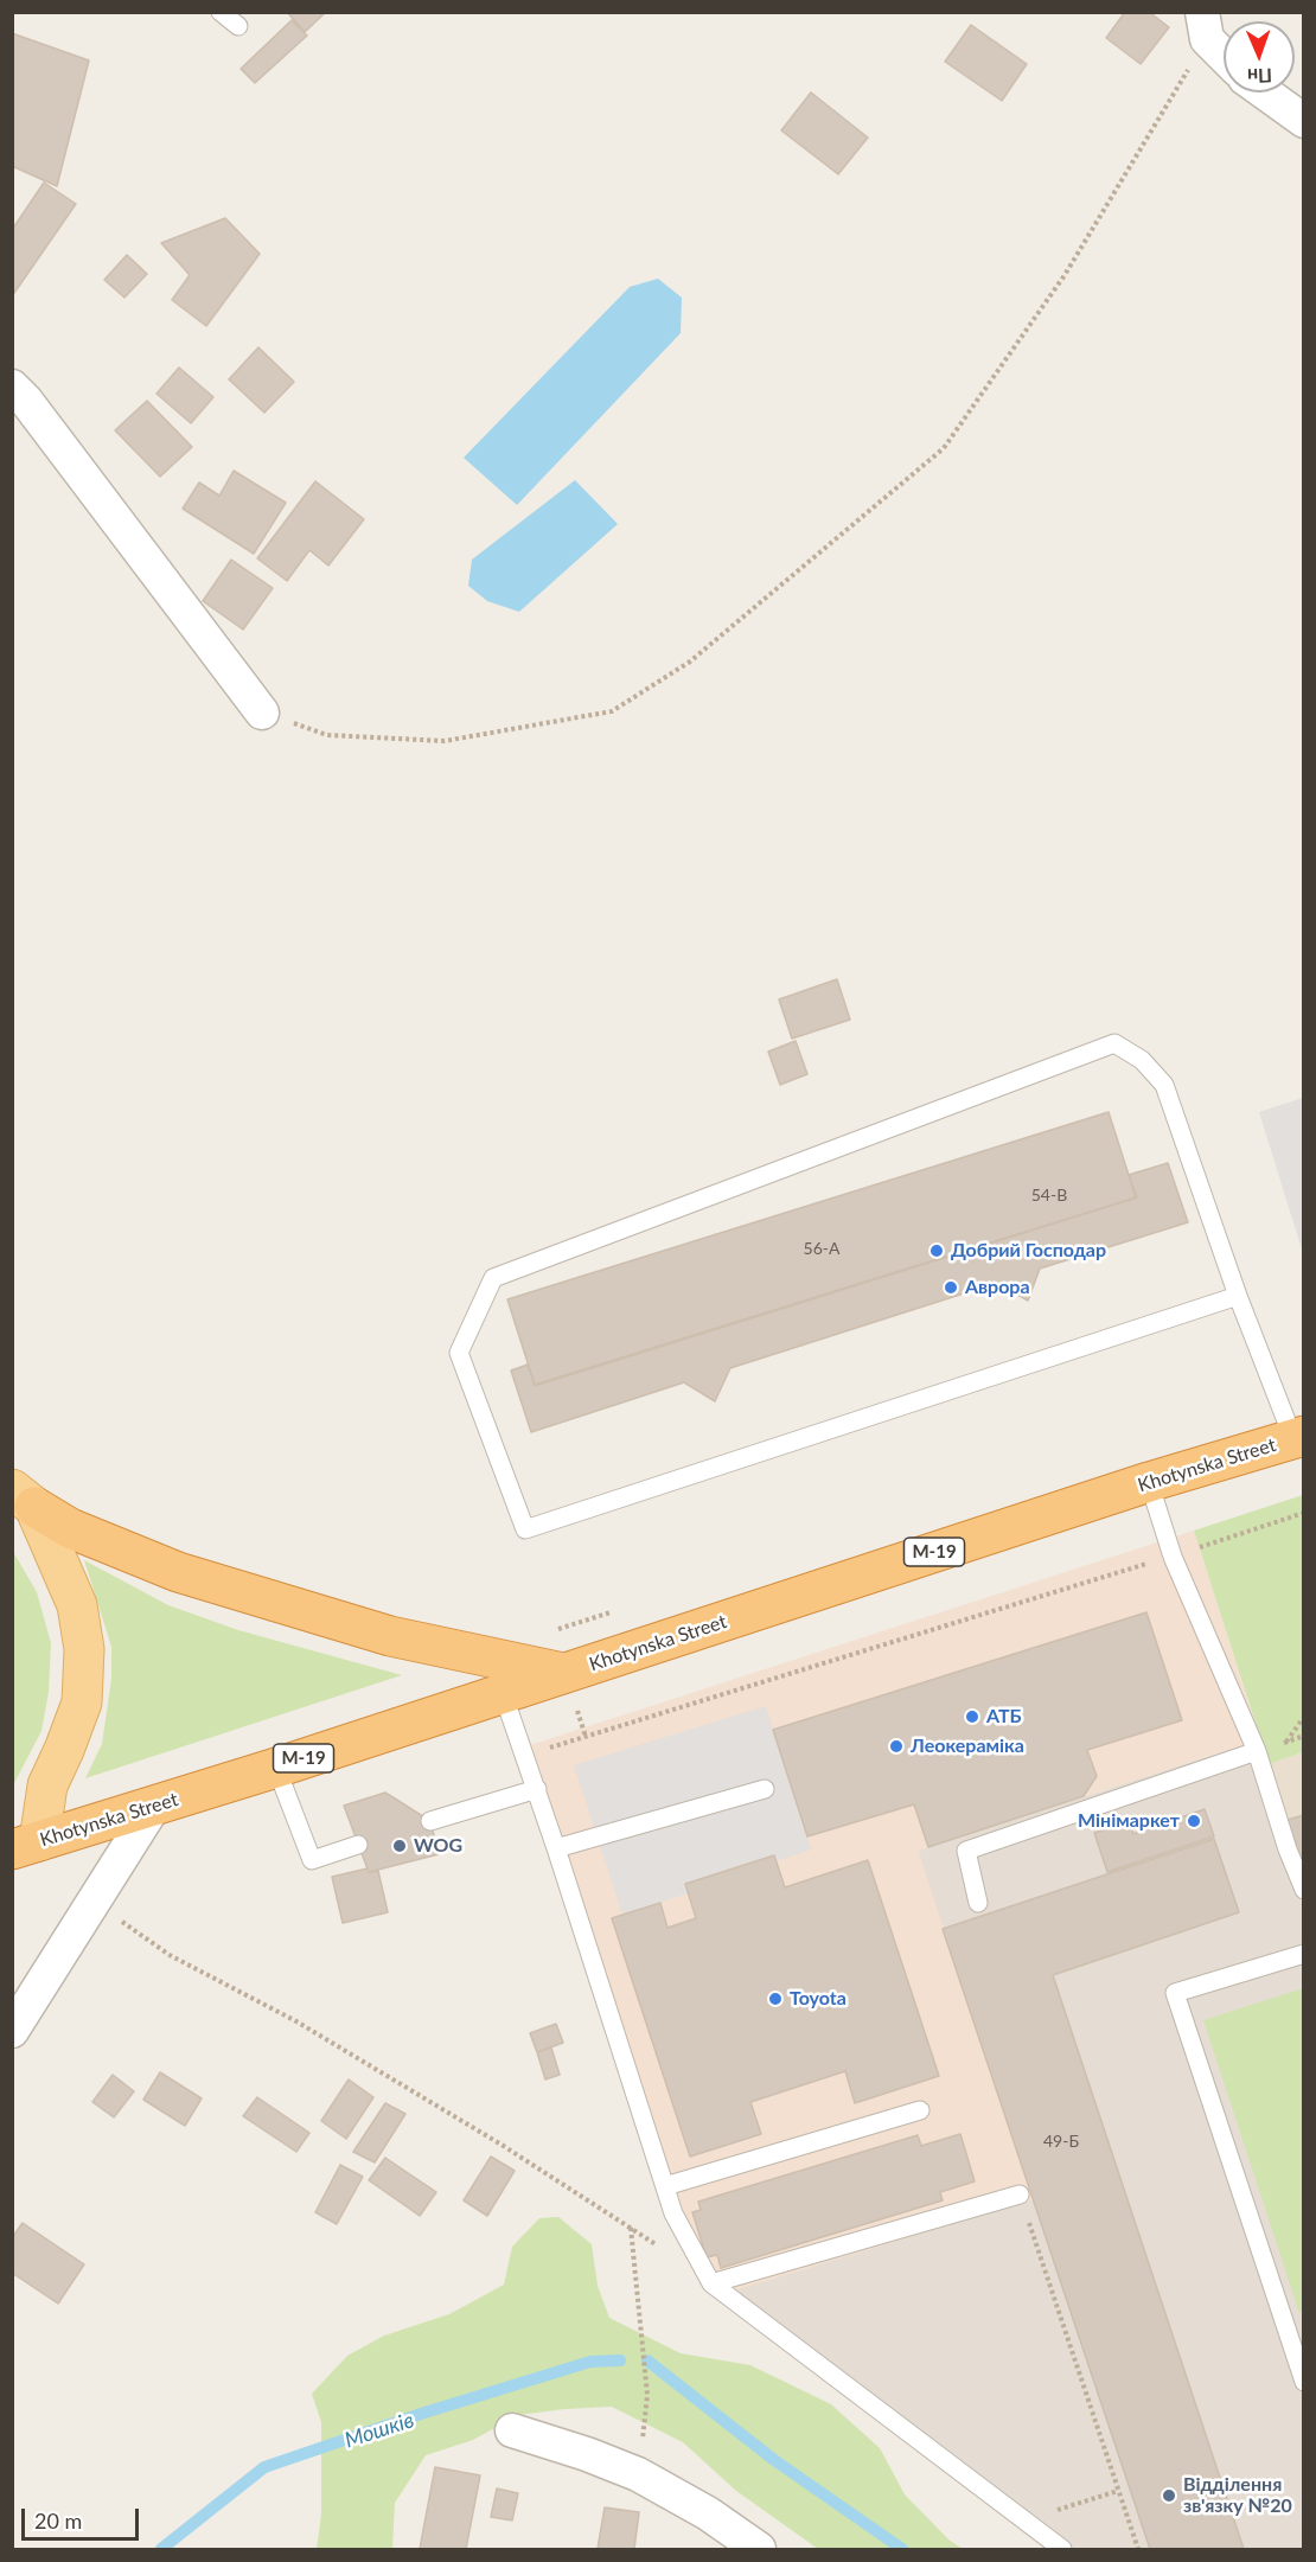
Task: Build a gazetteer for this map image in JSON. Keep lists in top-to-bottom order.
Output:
{
  "streets": {
    "highway": ["Khotynska Street", "М-19"]
  },
  "water": ["Мошків"],
  "places": [
    "Добрий Господар",
    "Аврора",
    "АТБ",
    "Леокераміка",
    "Мінімаркет",
    "WOG",
    "Toyota",
    "Відділення зв'язку №20"
  ],
  "house_numbers": ["54-В", "56-А", "49-Б"],
  "scale_bar": "20 m",
  "north": "bottom"
}
